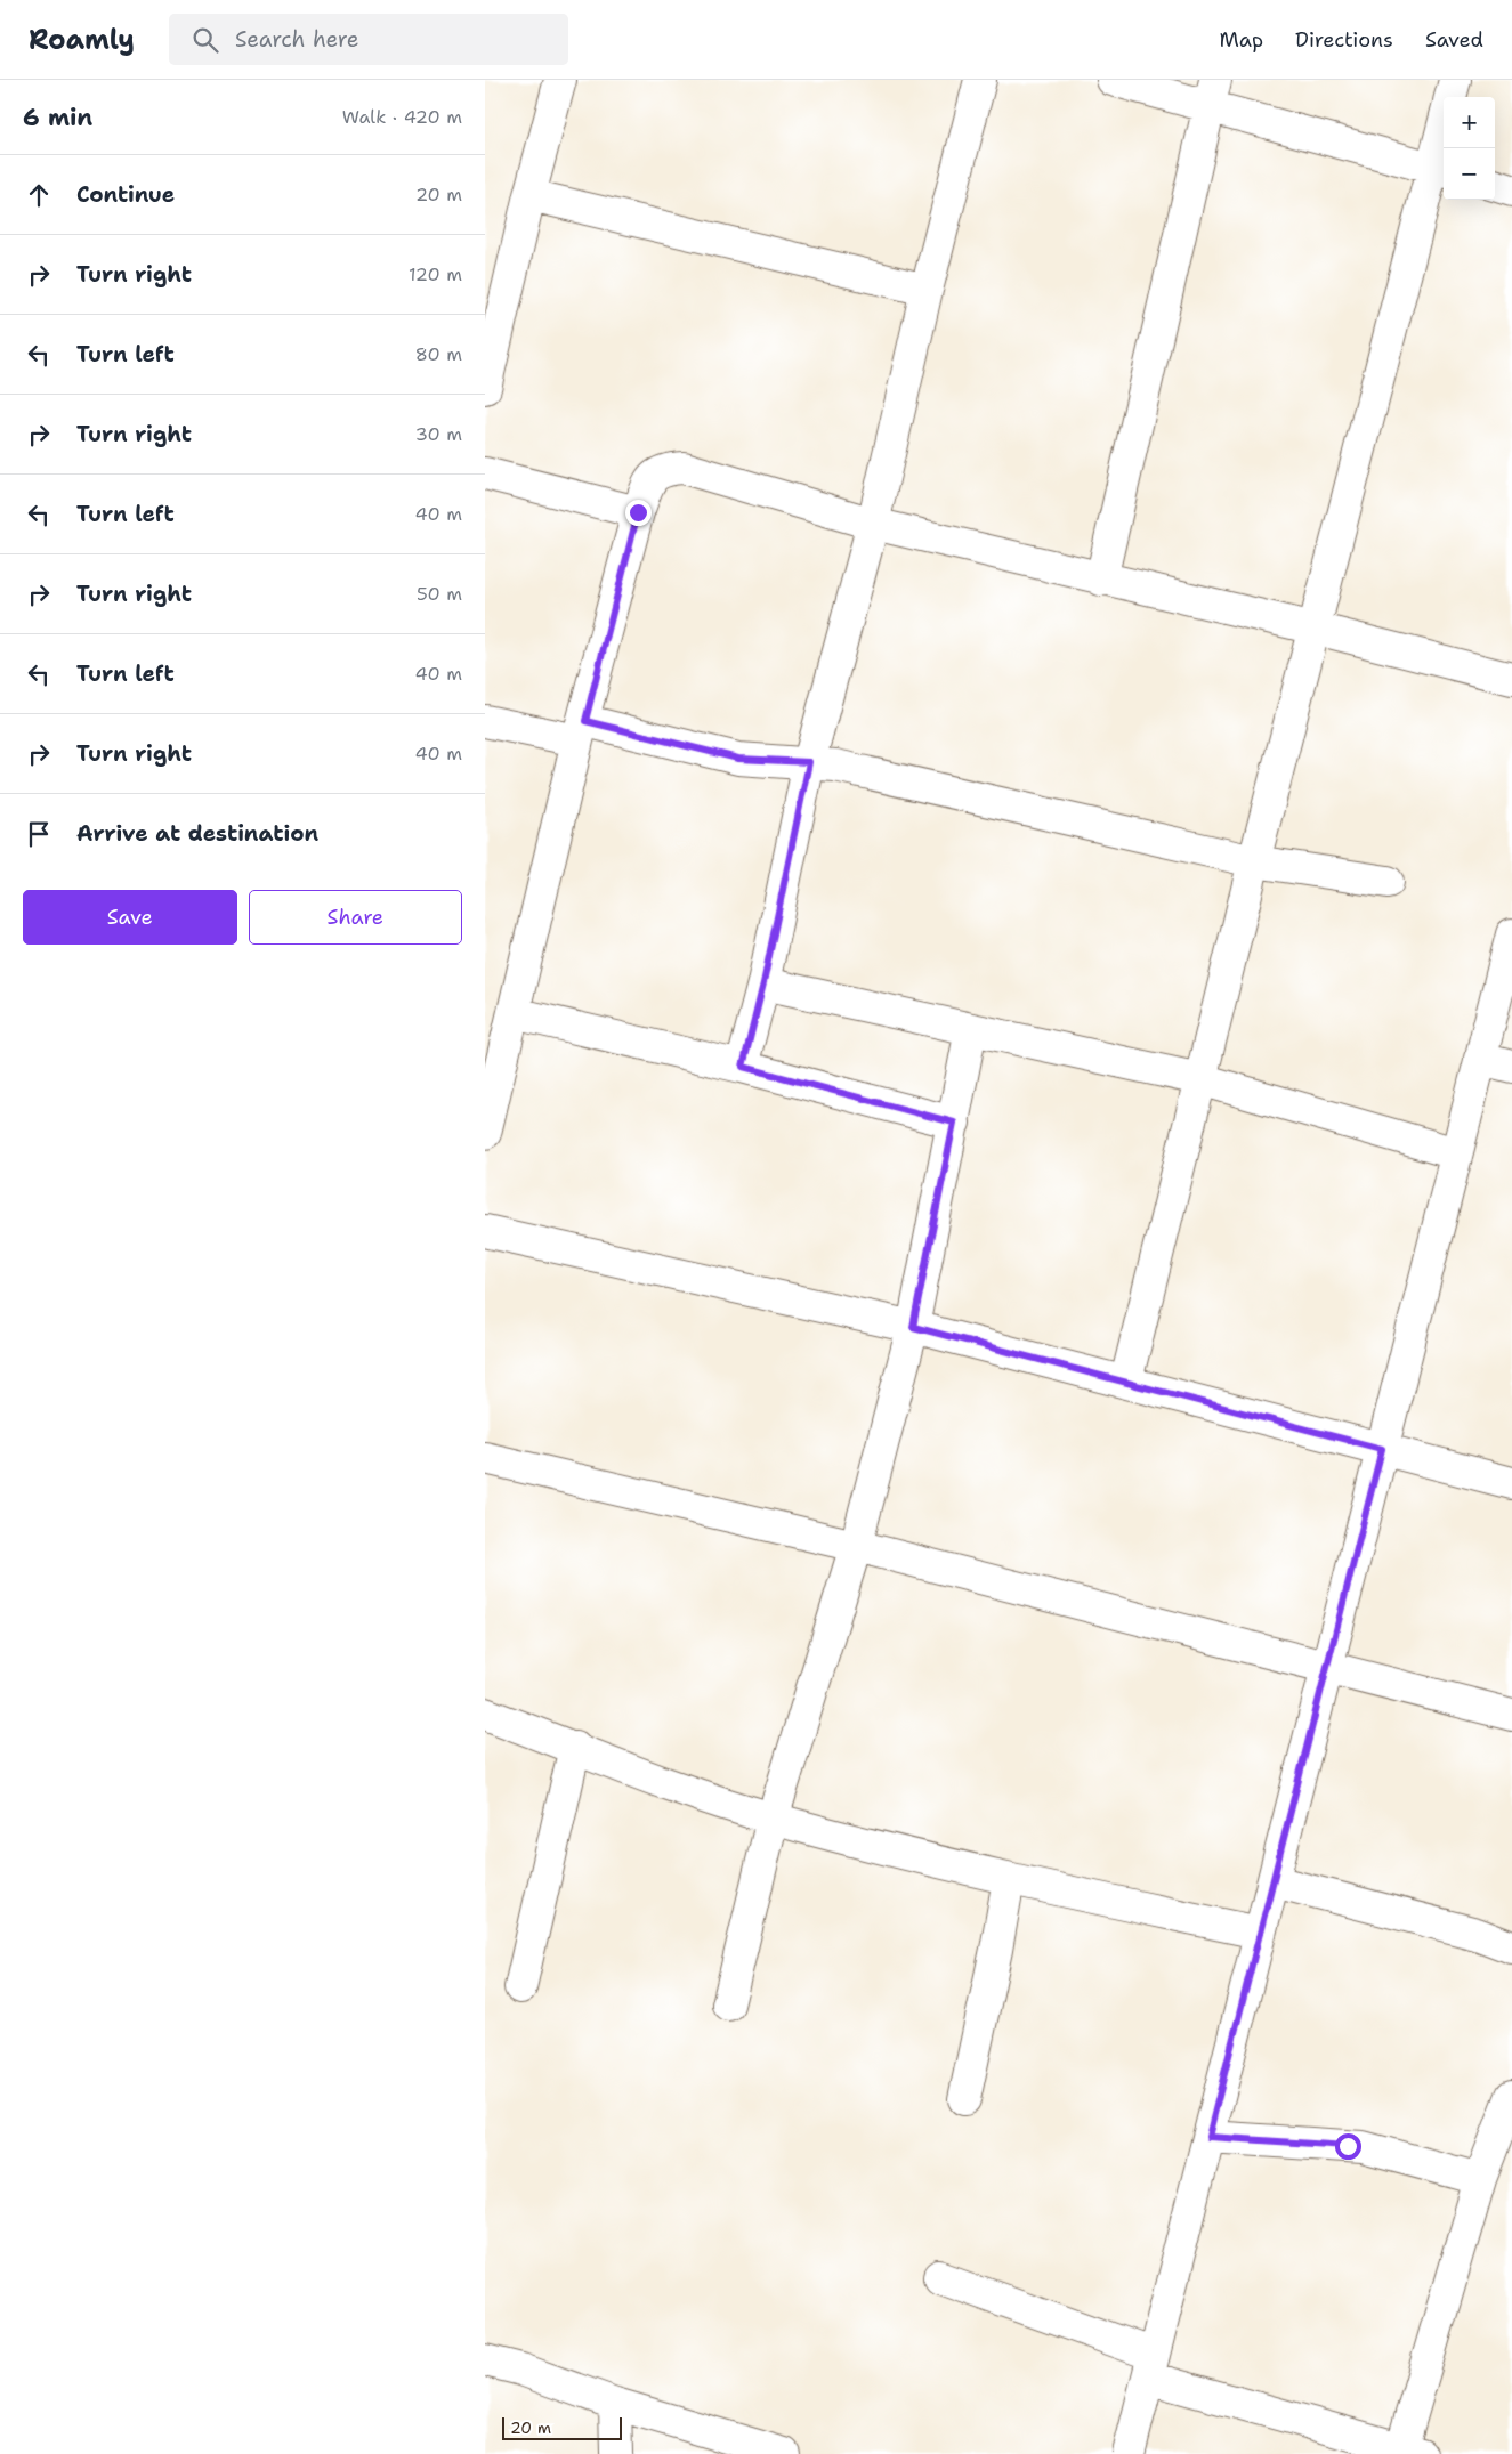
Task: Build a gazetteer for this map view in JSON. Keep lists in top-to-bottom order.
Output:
{
  "scale_bar": "20 m",
  "page": {
    "header": "Roamly",
    "search": "Search here",
    "nav": ["Map", "Directions", "Saved"],
    "heading": ["6 min", "Walk · 420 m"],
    "map_buttons": ["+", "−"],
    "list": [
      ["Continue", "20 m"],
      ["Turn right", "120 m"],
      ["Turn left", "80 m"],
      ["Turn right", "30 m"],
      ["Turn left", "40 m"],
      ["Turn right", "50 m"],
      ["Turn left", "40 m"],
      ["Turn right", "40 m"],
      "Arrive at destination"
    ],
    "buttons": ["Save", "Share"],
    "scale": "20 m"
  }
}
